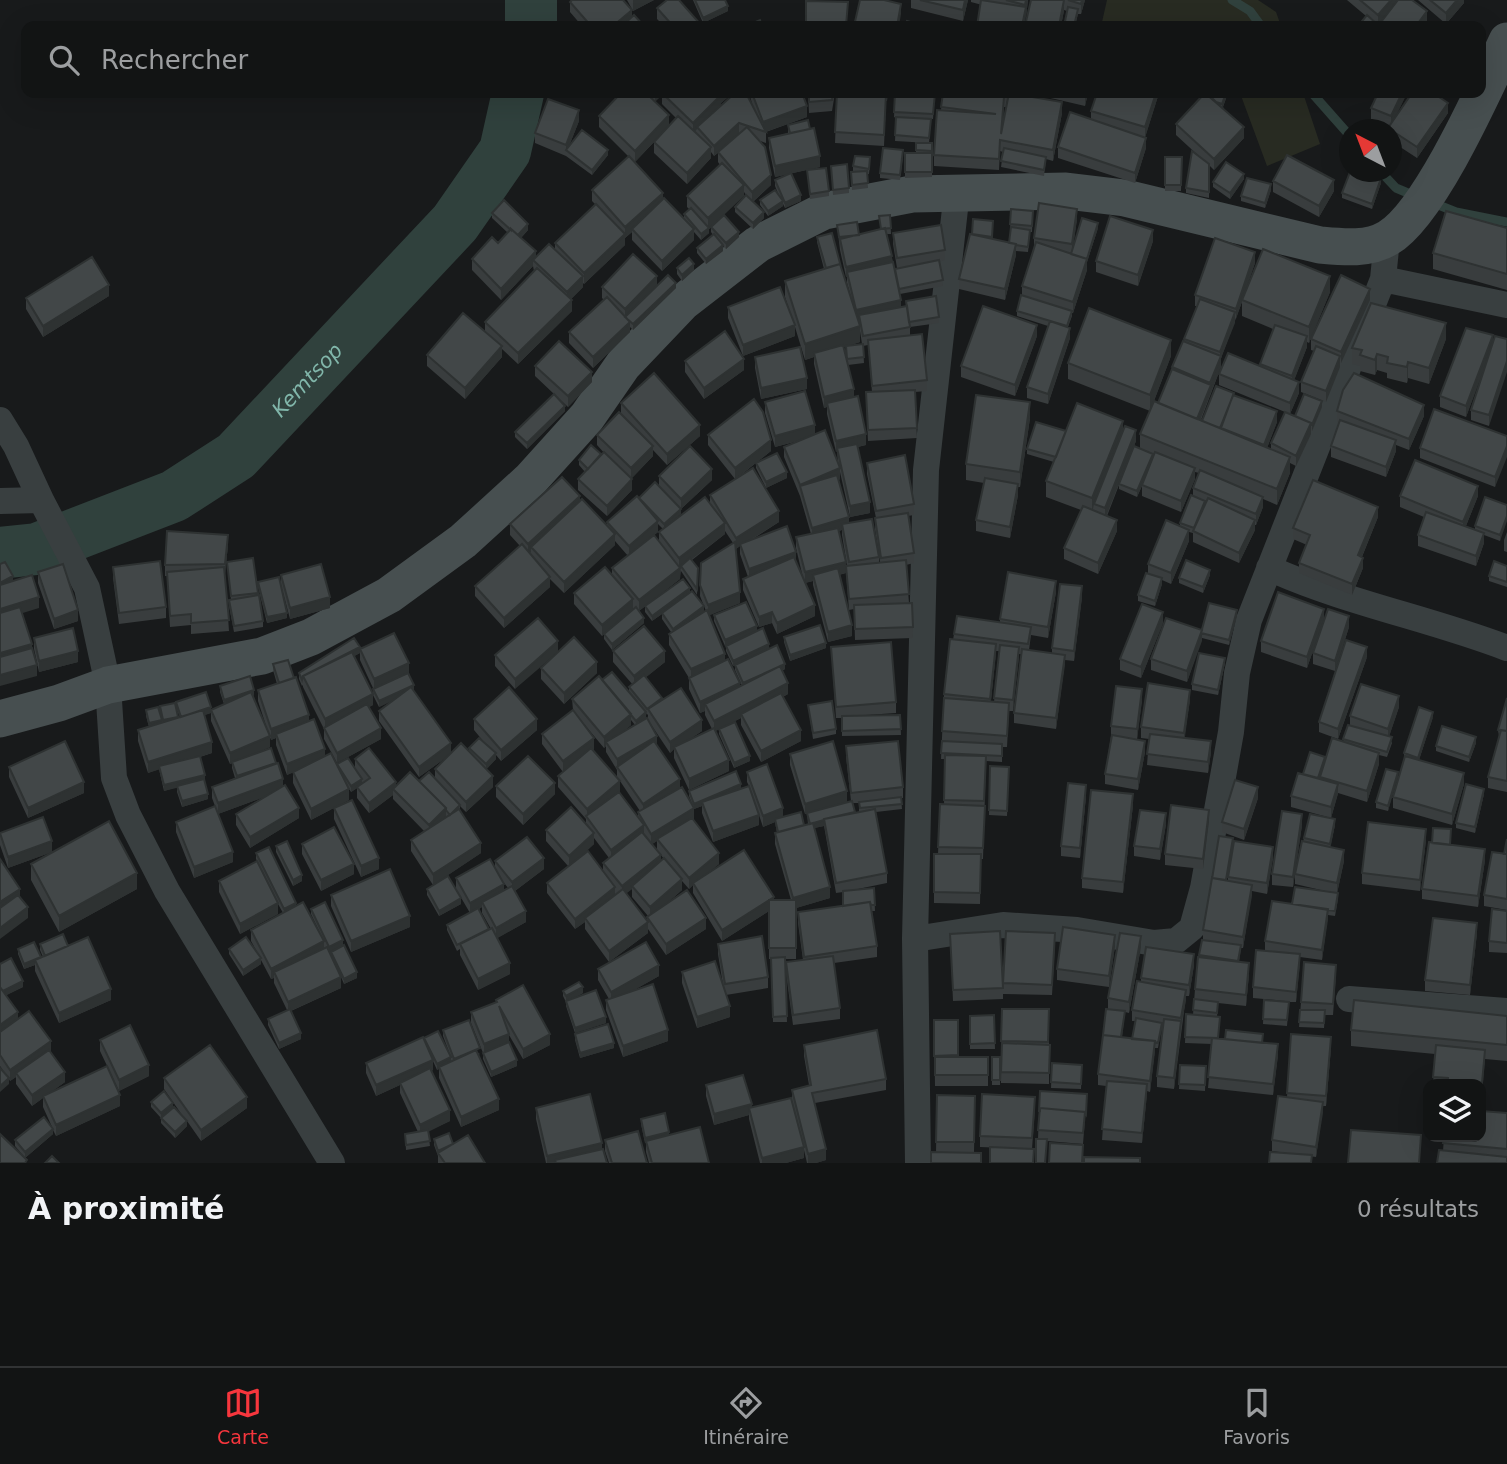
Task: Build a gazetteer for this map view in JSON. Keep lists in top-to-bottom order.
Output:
{
  "water": ["Kemtsop"],
  "north": "top left",
  "page": {
    "search": "Rechercher",
    "heading": ["À proximité", "0 résultats"],
    "nav": ["Carte", "Itinéraire", "Favoris"]
  }
}
